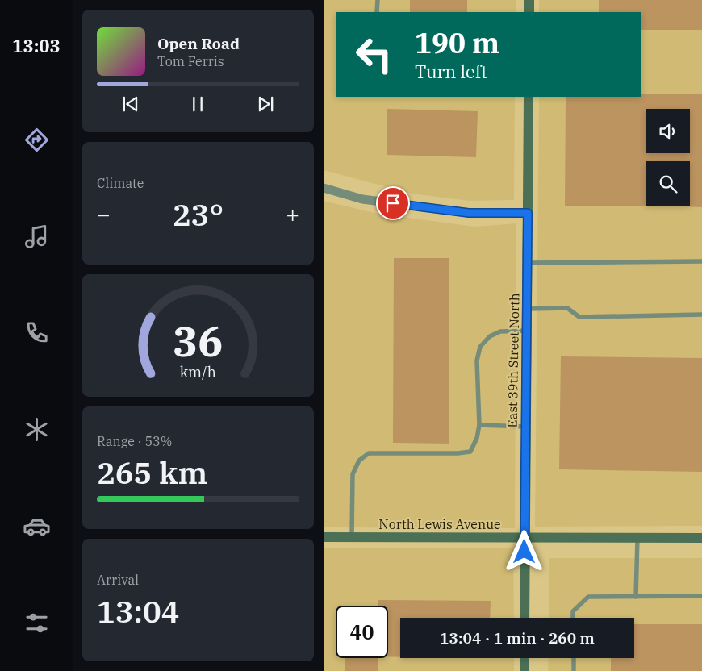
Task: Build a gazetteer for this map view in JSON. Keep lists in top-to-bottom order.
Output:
{
  "streets": {
    "street": ["East 39th Street North", "North Lewis Avenue"]
  },
  "crossings": [
    ["East 39th Street North", "North Lewis Avenue"]
  ],
  "page": {
    "tabs": "13:03",
    "turn": ["190 m", "Turn left"],
    "song": ["Open Road", "Tom Ferris"],
    "tile": [
      "Climate",
      ["Range · 53%", "265 km"],
      ["Arrival", "13:04"]
    ],
    "heat": ["−", "23°", "+"],
    "limit": "40",
    "trip": "13:04 · 1 min · 260 m",
    "gauge": ["36", "km/h"]
  }
}
